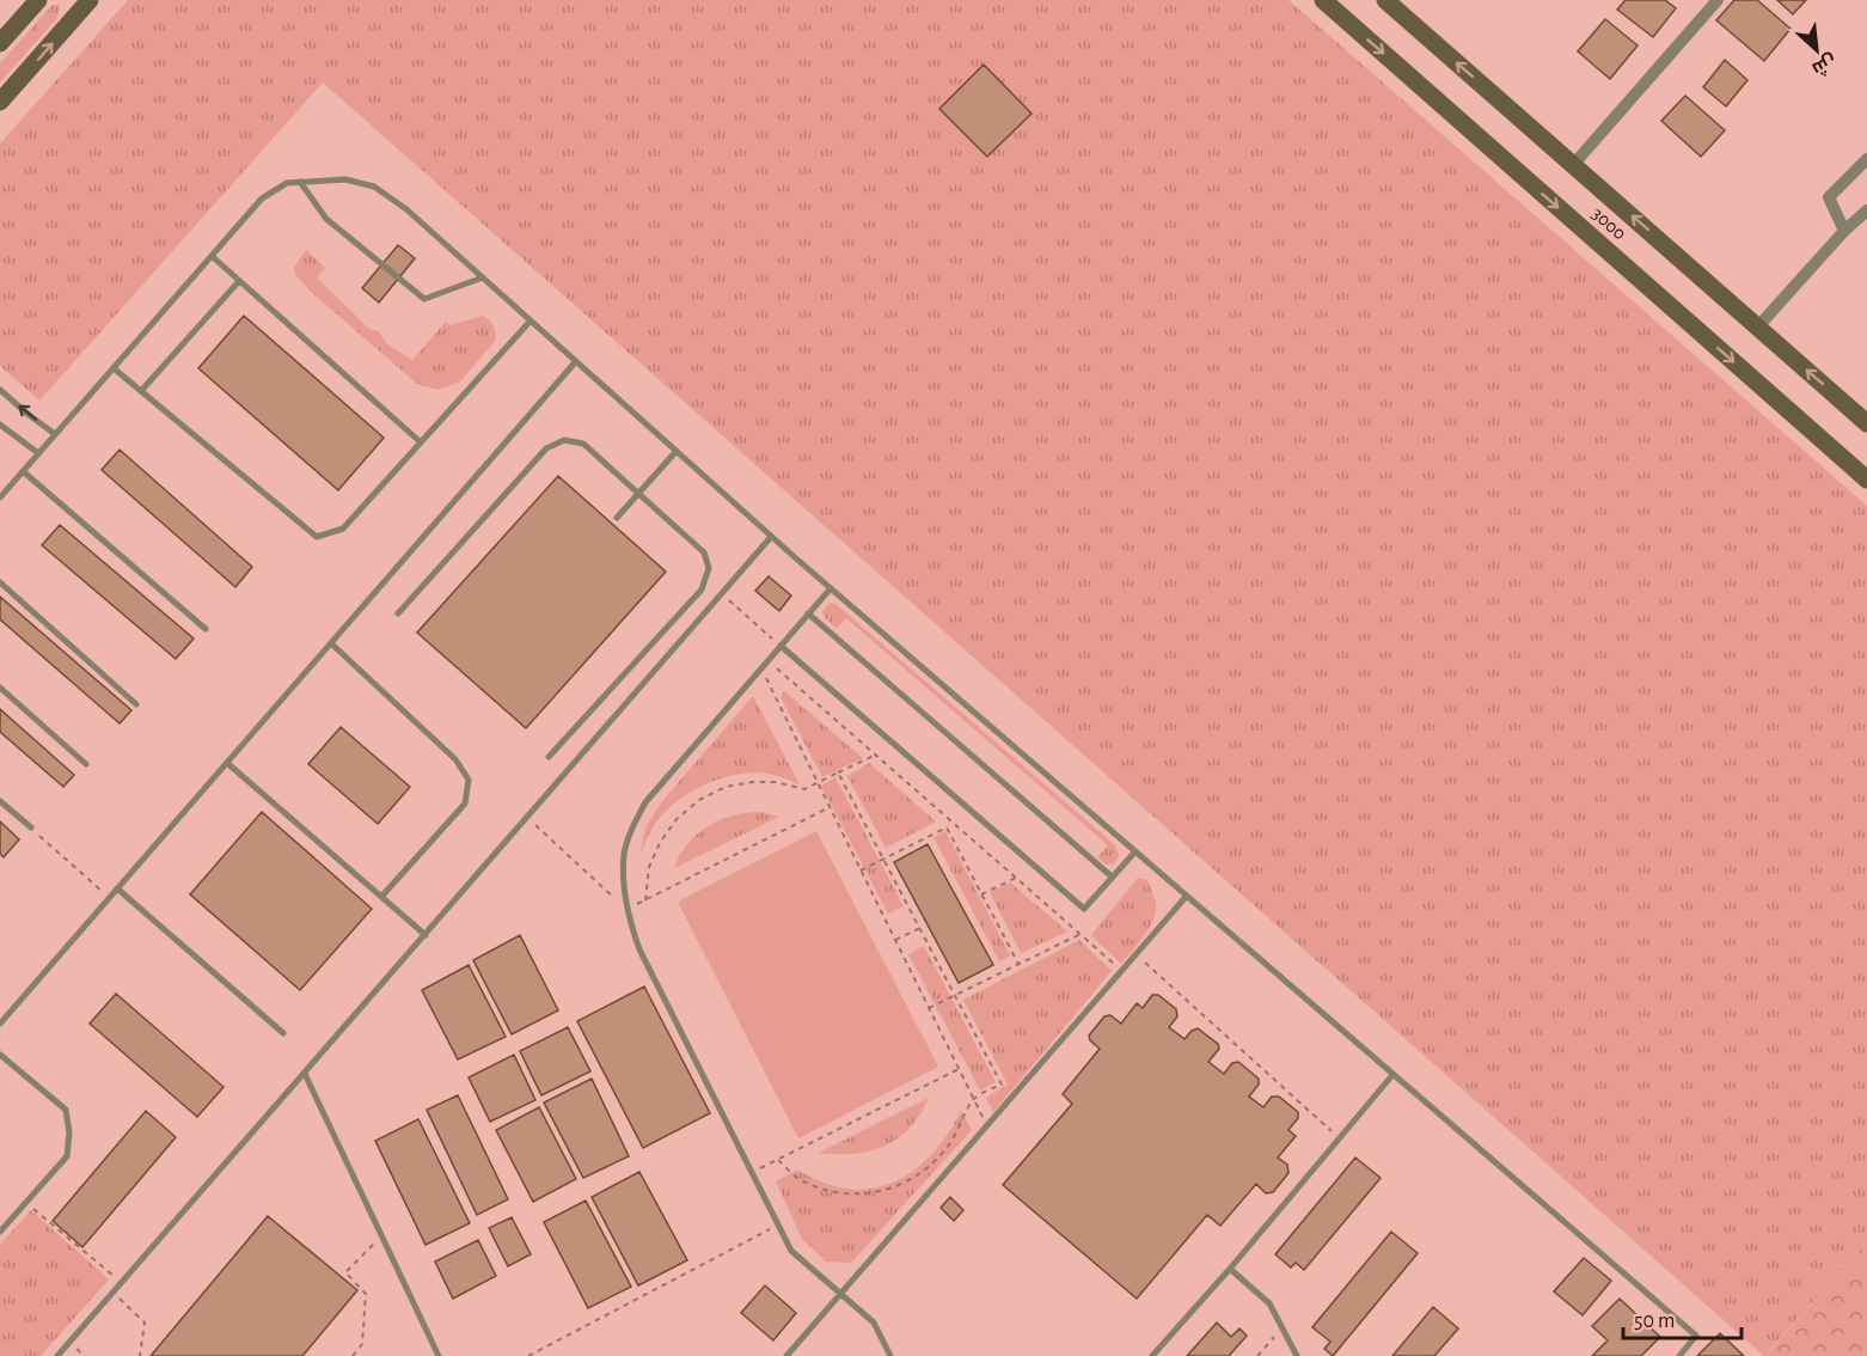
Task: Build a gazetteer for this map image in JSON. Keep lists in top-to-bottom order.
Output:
{
  "streets": {
    "street": ["3000"]
  },
  "scale_bar": "50 m",
  "north": "bottom right"
}
